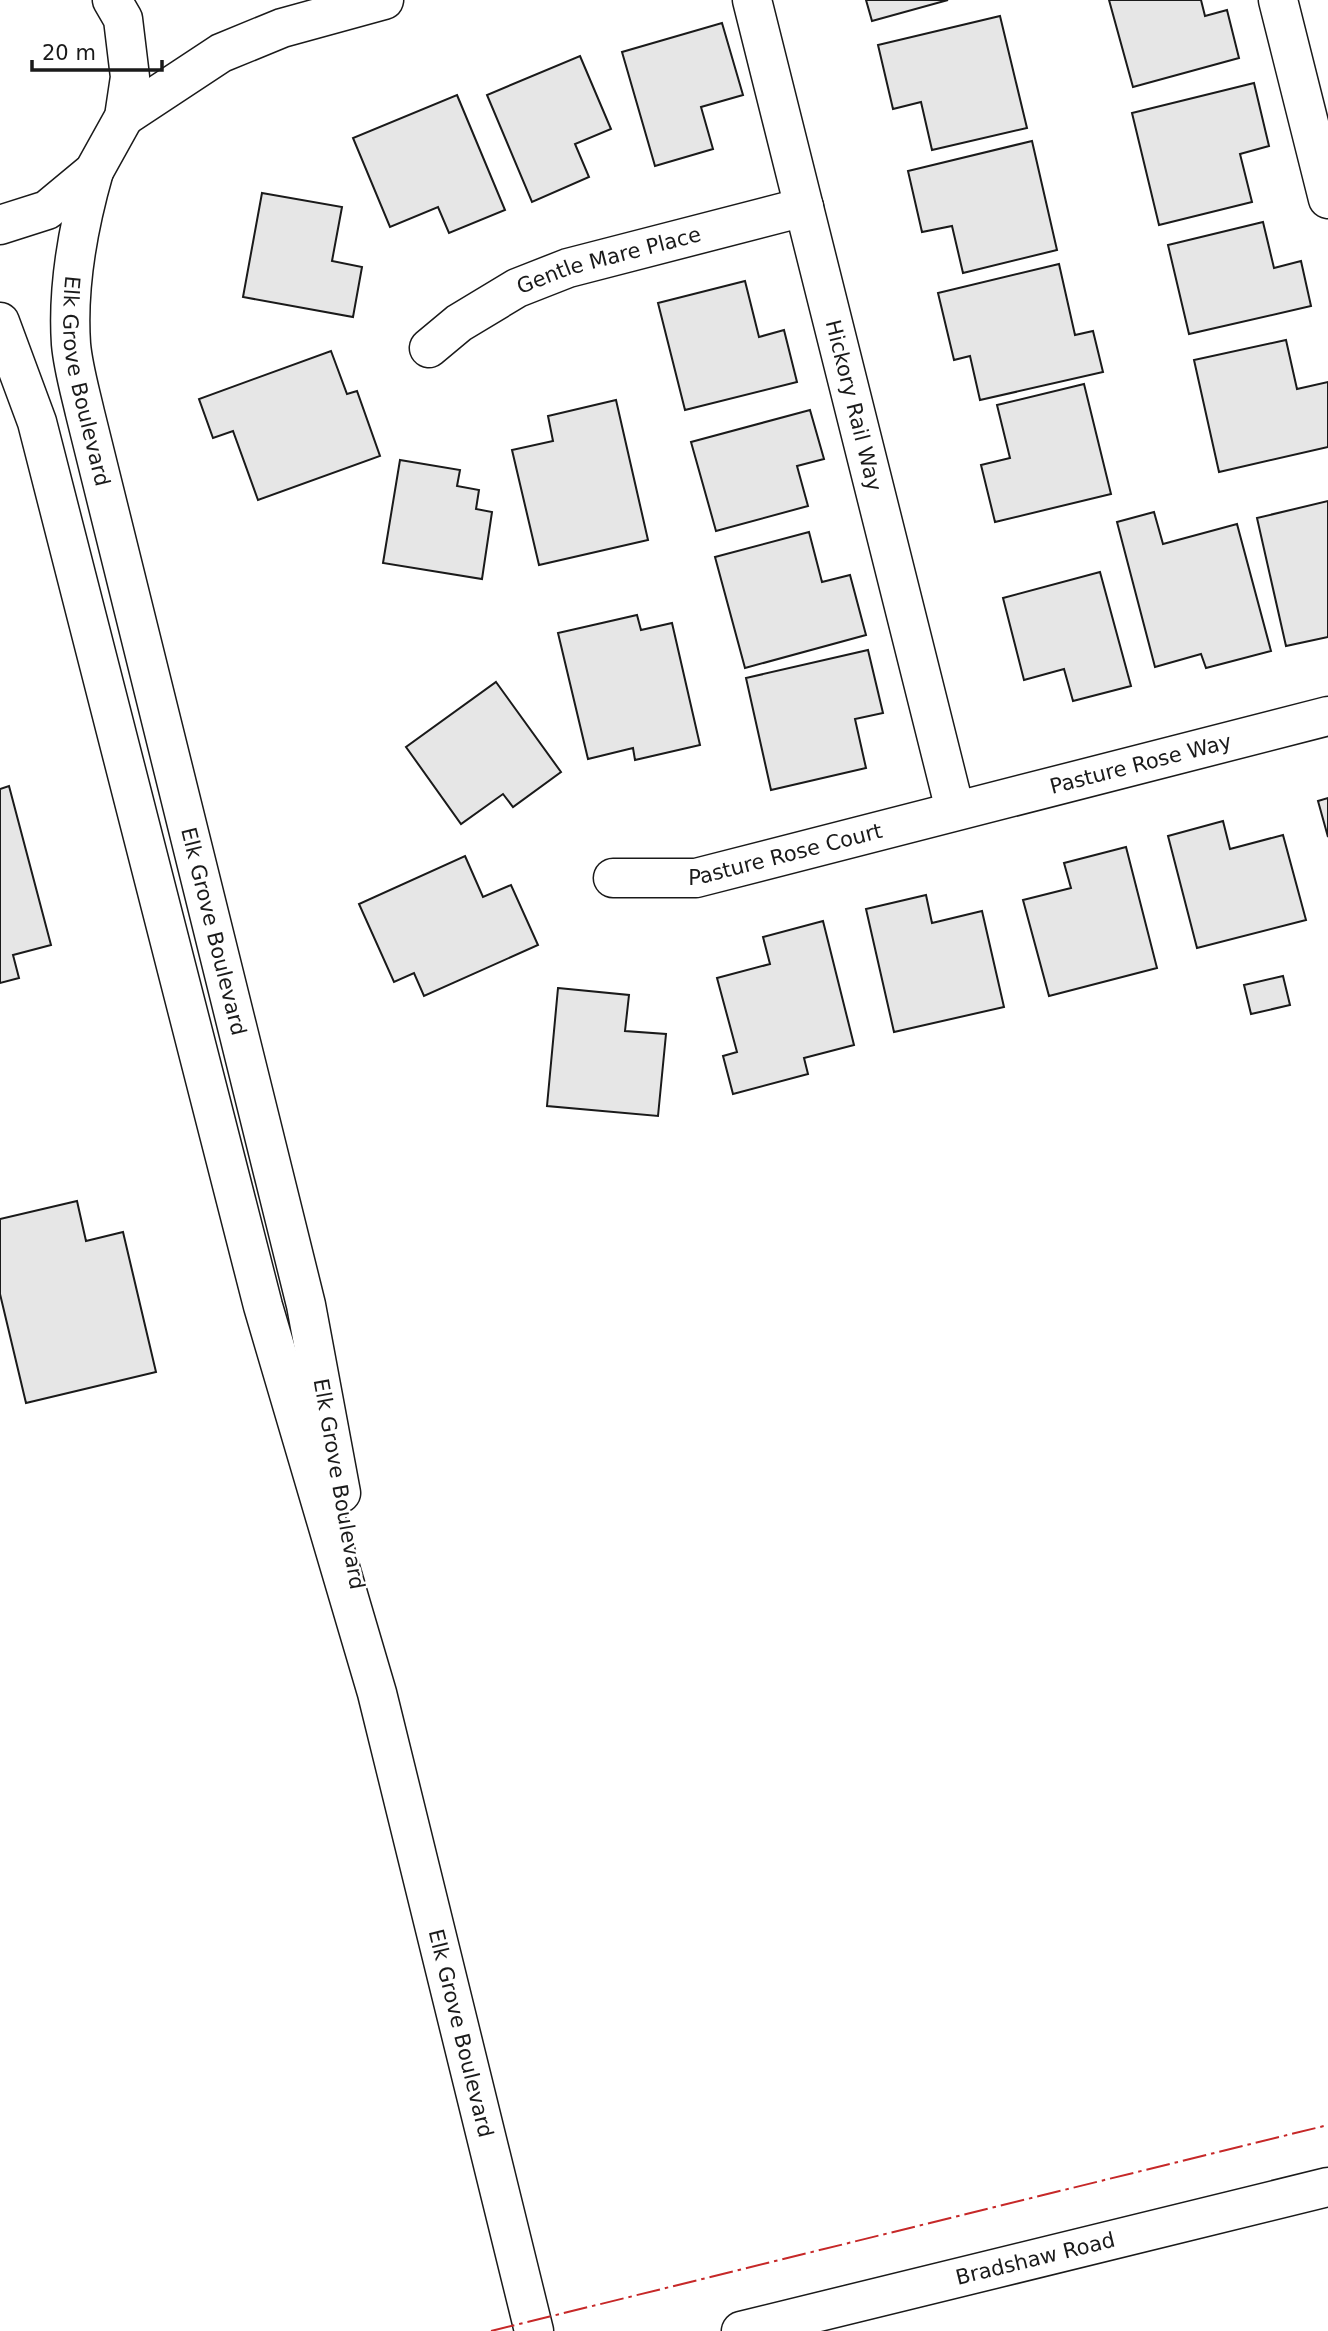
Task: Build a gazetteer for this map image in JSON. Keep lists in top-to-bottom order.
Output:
{
  "streets": {
    "main road": [
      "Gentle Mare Place",
      "Elk Grove Boulevard",
      "Hickory Rail Way",
      "Pasture Rose Way",
      "Pasture Rose Court",
      "Bradshaw Road"
    ]
  },
  "crossings": [
    ["Gentle Mare Place", "Hickory Rail Way"],
    ["Hickory Rail Way", "Pasture Rose Way"],
    ["Hickory Rail Way", "Pasture Rose Court"],
    ["Pasture Rose Way", "Pasture Rose Court"]
  ],
  "scale_bar": "20 m"
}
